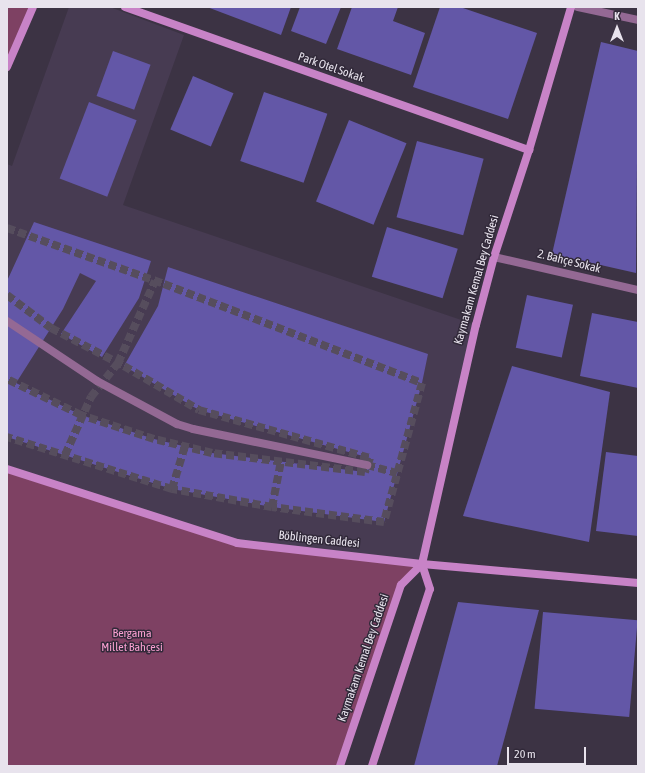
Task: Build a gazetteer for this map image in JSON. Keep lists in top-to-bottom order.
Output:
{
  "streets": {
    "main road": ["Park Otel Sokak", "Kaymakam Kemal Bey Caddesi", "Böblingen Caddesi"],
    "street": ["2. Bahçe Sokak"]
  },
  "crossings": [
    ["Park Otel Sokak", "Kaymakam Kemal Bey Caddesi"],
    ["2. Bahçe Sokak", "Kaymakam Kemal Bey Caddesi"],
    ["Kaymakam Kemal Bey Caddesi", "Böblingen Caddesi"]
  ],
  "parks": ["Bergama Millet Bahçesi"],
  "scale_bar": "20 m",
  "north": "top"
}
